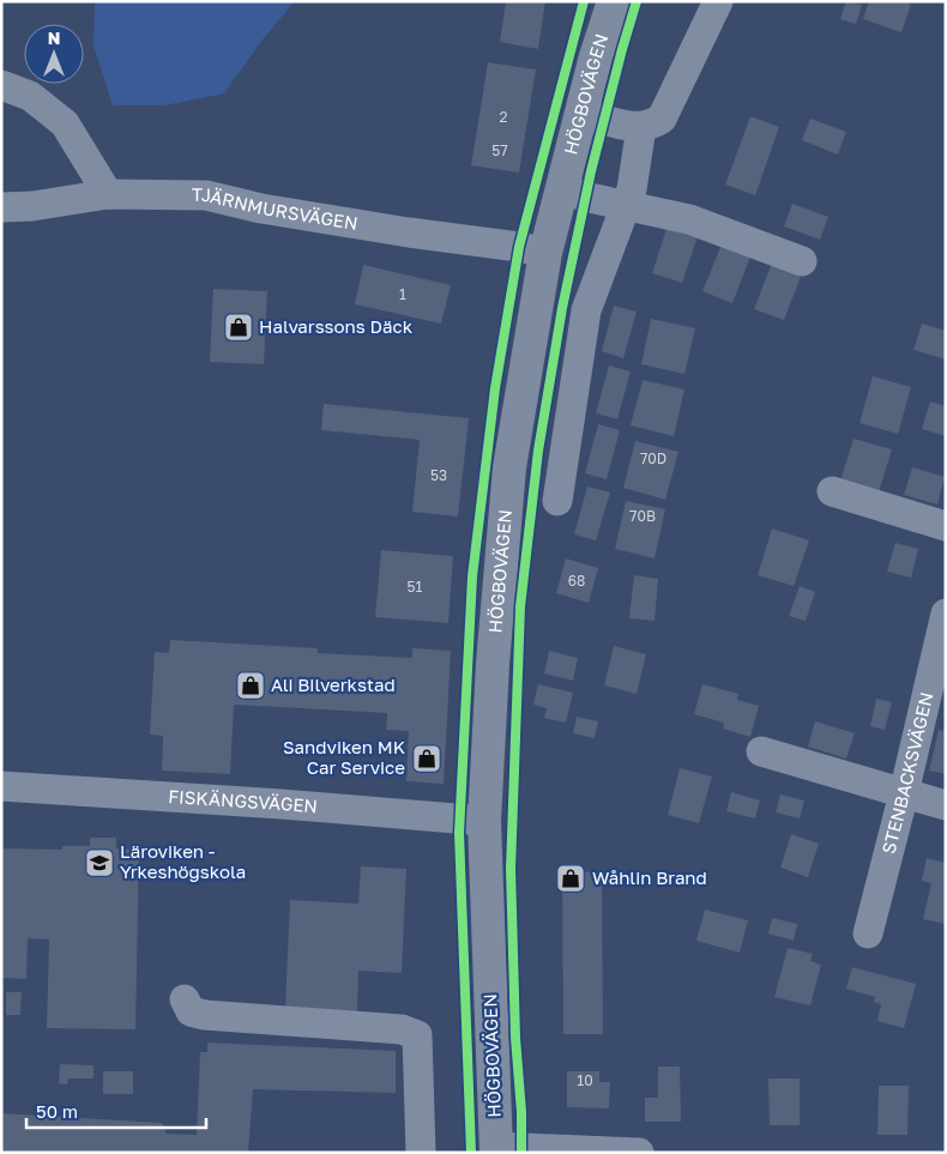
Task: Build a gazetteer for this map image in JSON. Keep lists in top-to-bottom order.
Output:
{
  "streets": {
    "main road": ["HÖGBOVÄGEN"],
    "street": ["TJÄRNMURSVÄGEN", "STENBACKSVÄGEN", "FISKÄNGSVÄGEN"]
  },
  "crossings": [
    ["HÖGBOVÄGEN", "TJÄRNMURSVÄGEN"],
    ["HÖGBOVÄGEN", "FISKÄNGSVÄGEN"]
  ],
  "places": {
    "shop": [
      "Halvarssons Däck",
      "Ali Bilverkstad",
      "Sandviken MK Car Service",
      "Wåhlin Brand"
    ],
    "school or university": ["Läroviken - Yrkeshögskola"]
  },
  "house_numbers": [
    "2",
    "57",
    "1",
    "70D",
    "53",
    "70B",
    "68",
    "51",
    "10"
  ],
  "scale_bar": "50 m",
  "north": "top"
}
